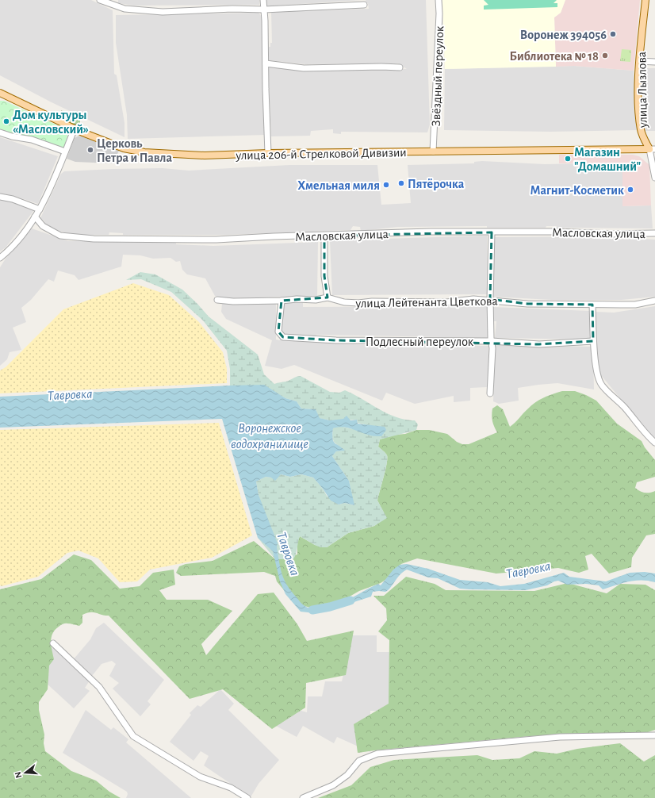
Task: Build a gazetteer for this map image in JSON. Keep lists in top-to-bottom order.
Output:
{
  "streets": {
    "main road": ["улица Лызлова", "улица 206-й Стрелковой Дивизии"],
    "street": [
      "Звёздный переулок",
      "Масловская улица",
      "улица Лейтенанта Цветкова",
      "Подлесный переулок"
    ]
  },
  "crossings": [
    ["Звёздный переулок", "улица 206-й Стрелковой Дивизии"],
    ["улица Лызлова", "улица 206-й Стрелковой Дивизии"],
    ["улица Лейтенанта Цветкова", "Подлесный переулок"]
  ],
  "water": ["Тавровка", "Воронежское водохранилище"],
  "places": [
    "Воронеж 394056",
    "Библиотека № 18",
    "Дом культуры «Масловский»",
    "Церковь Петра и Павла",
    "Магазин \"Домашний\"",
    "Пятёрочка",
    "Хмельная миля",
    "Магнит-Косметик"
  ],
  "north": "left"
}
